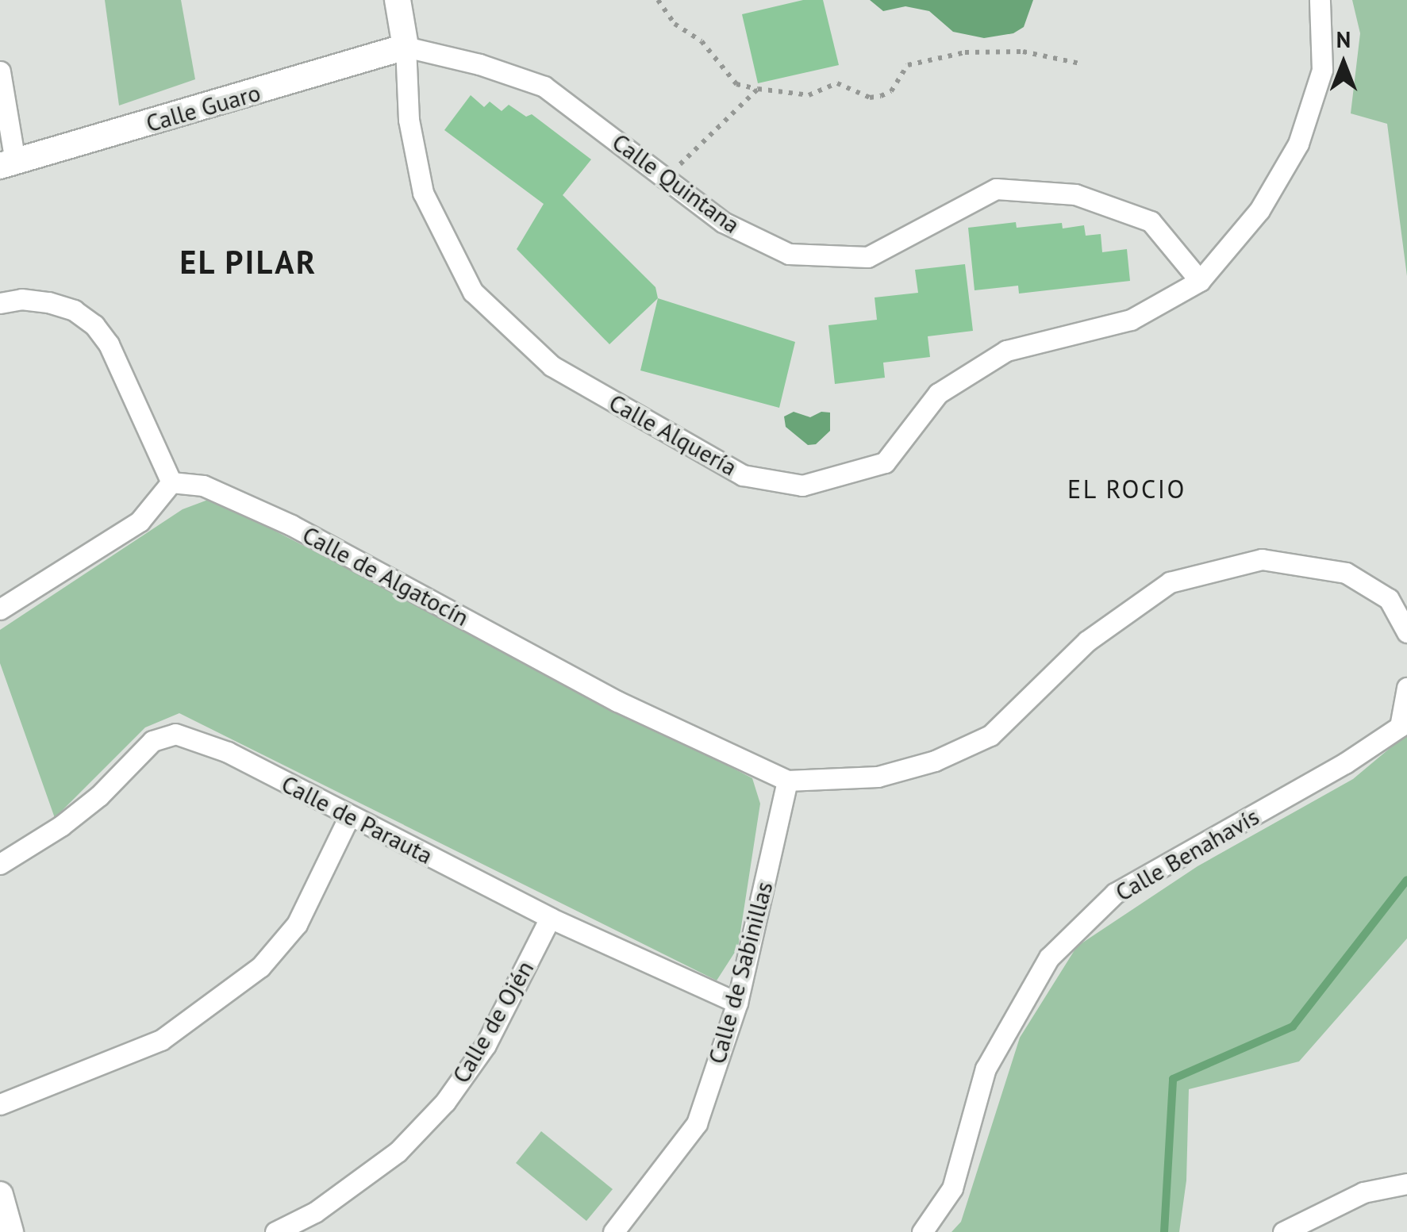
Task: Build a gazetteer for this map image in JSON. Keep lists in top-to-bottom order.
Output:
{
  "streets": {
    "street": [
      "Calle Guaro",
      "Calle Quintana",
      "Calle Alquería",
      "Calle de Algatocín",
      "Calle de Parauta",
      "Calle Benahavís",
      "Calle de Sabinillas",
      "Calle de Ojén"
    ]
  },
  "crossings": [
    ["Calle Guaro", "Calle Quintana"],
    ["Calle Guaro", "Calle Alquería"],
    ["Calle Quintana", "Calle Alquería"],
    ["Calle de Algatocín", "Calle de Sabinillas"],
    ["Calle de Parauta", "Calle de Sabinillas"],
    ["Calle de Parauta", "Calle de Ojén"]
  ],
  "districts": ["EL PILAR", "EL ROCIO"],
  "north": "top"
}
